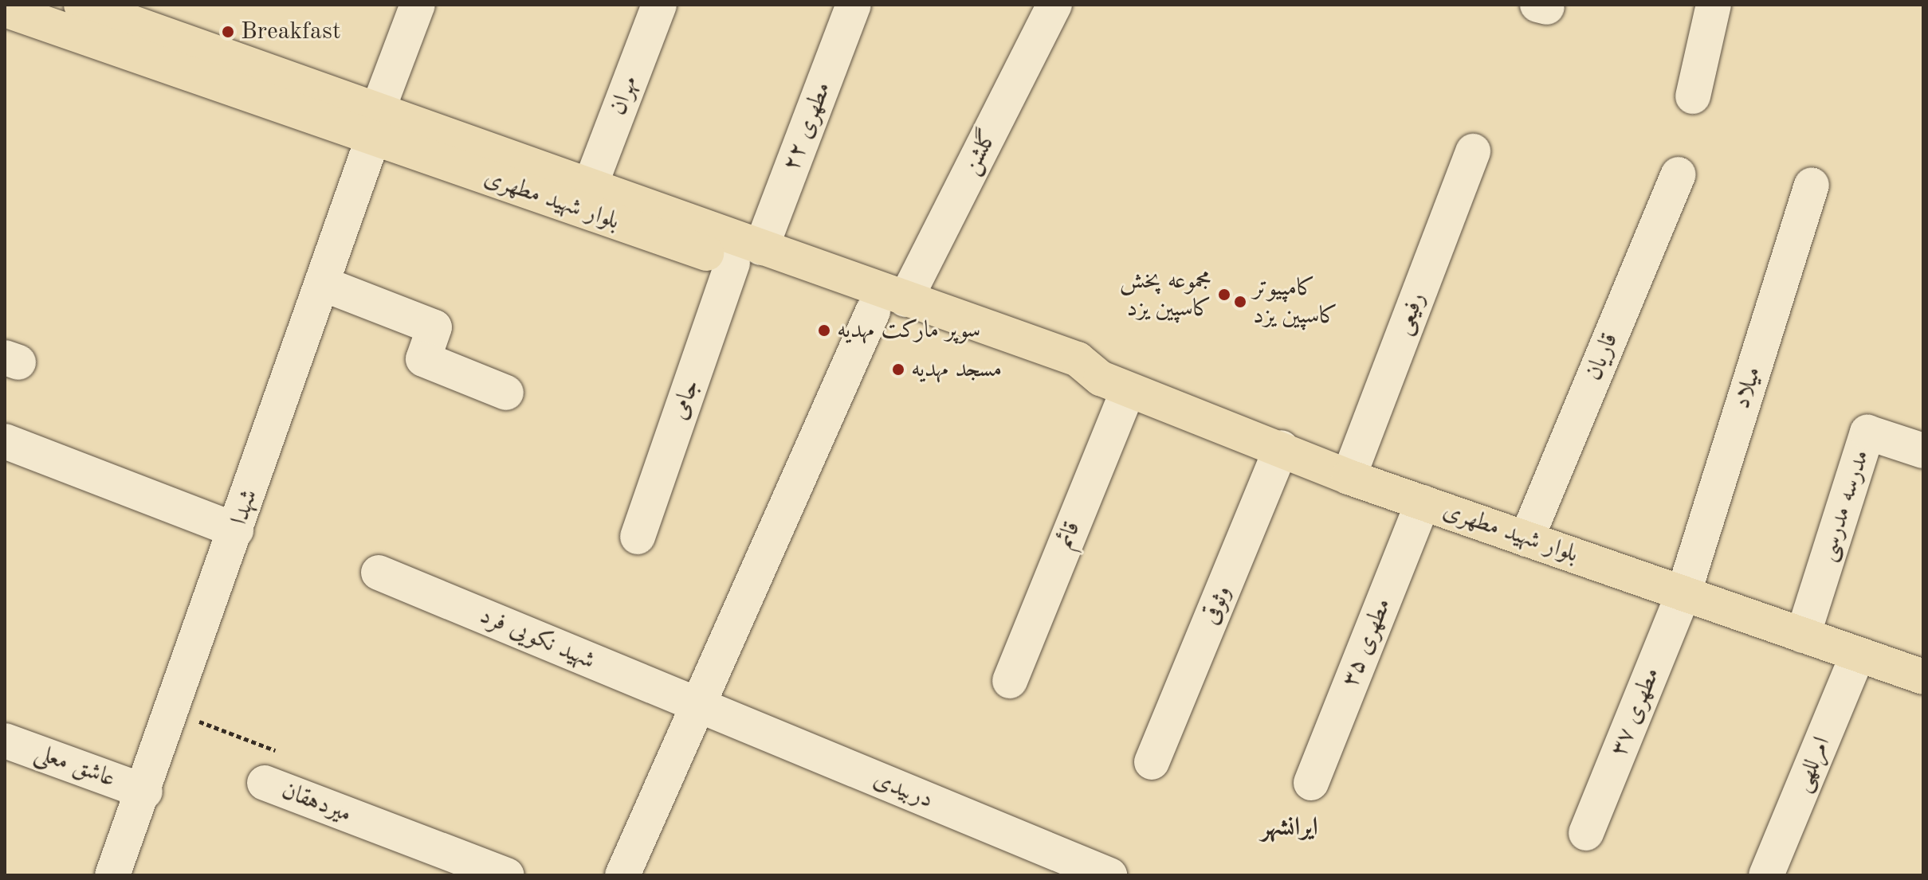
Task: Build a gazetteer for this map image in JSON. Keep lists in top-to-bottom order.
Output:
{
  "streets": {
    "main road": ["بلوار شهید مطهری"],
    "street": [
      "مهران",
      "مطهری ۲۲",
      "گلشن",
      "رفیعی",
      "قاریان",
      "میلاد",
      "جامی",
      "مدرسه مدرسی",
      "شهدا",
      "قائم",
      "وثوقی",
      "شهید نکویی فرد",
      "مطهری ۳۵",
      "مطهری ۳۷",
      "امرللهی",
      "عاشق معلی",
      "دربیدی",
      "میردهقان"
    ]
  },
  "crossings": [
    ["مهران", "بلوار شهید مطهری"],
    ["مطهری ۲۲", "بلوار شهید مطهری"],
    ["مطهری ۲۲", "جامی"],
    ["گلشن", "بلوار شهید مطهری"],
    ["بلوار شهید مطهری", "رفیعی"],
    ["بلوار شهید مطهری", "قاریان"],
    ["بلوار شهید مطهری", "میلاد"],
    ["بلوار شهید مطهری", "جامی"],
    ["بلوار شهید مطهری", "مدرسه مدرسی"],
    ["بلوار شهید مطهری", "شهدا"],
    ["بلوار شهید مطهری", "قائم"],
    ["بلوار شهید مطهری", "وثوقی"],
    ["بلوار شهید مطهری", "مطهری ۳۵"],
    ["بلوار شهید مطهری", "مطهری ۳۷"],
    ["بلوار شهید مطهری", "امرللهی"],
    ["میلاد", "مطهری ۳۷"],
    ["شهدا", "عاشق معلی"],
    ["شهدا", "میردهقان"],
    ["شهید نکویی فرد", "دربیدی"]
  ],
  "districts": ["ایرانشهر"],
  "places": [
    "Breakfast",
    "مجموعه پخش کاسپین یزد",
    "کامپیوتر کاسپین یزد",
    "سوپر مارکت مهدیه",
    "مسجد مهدیه"
  ]
}
